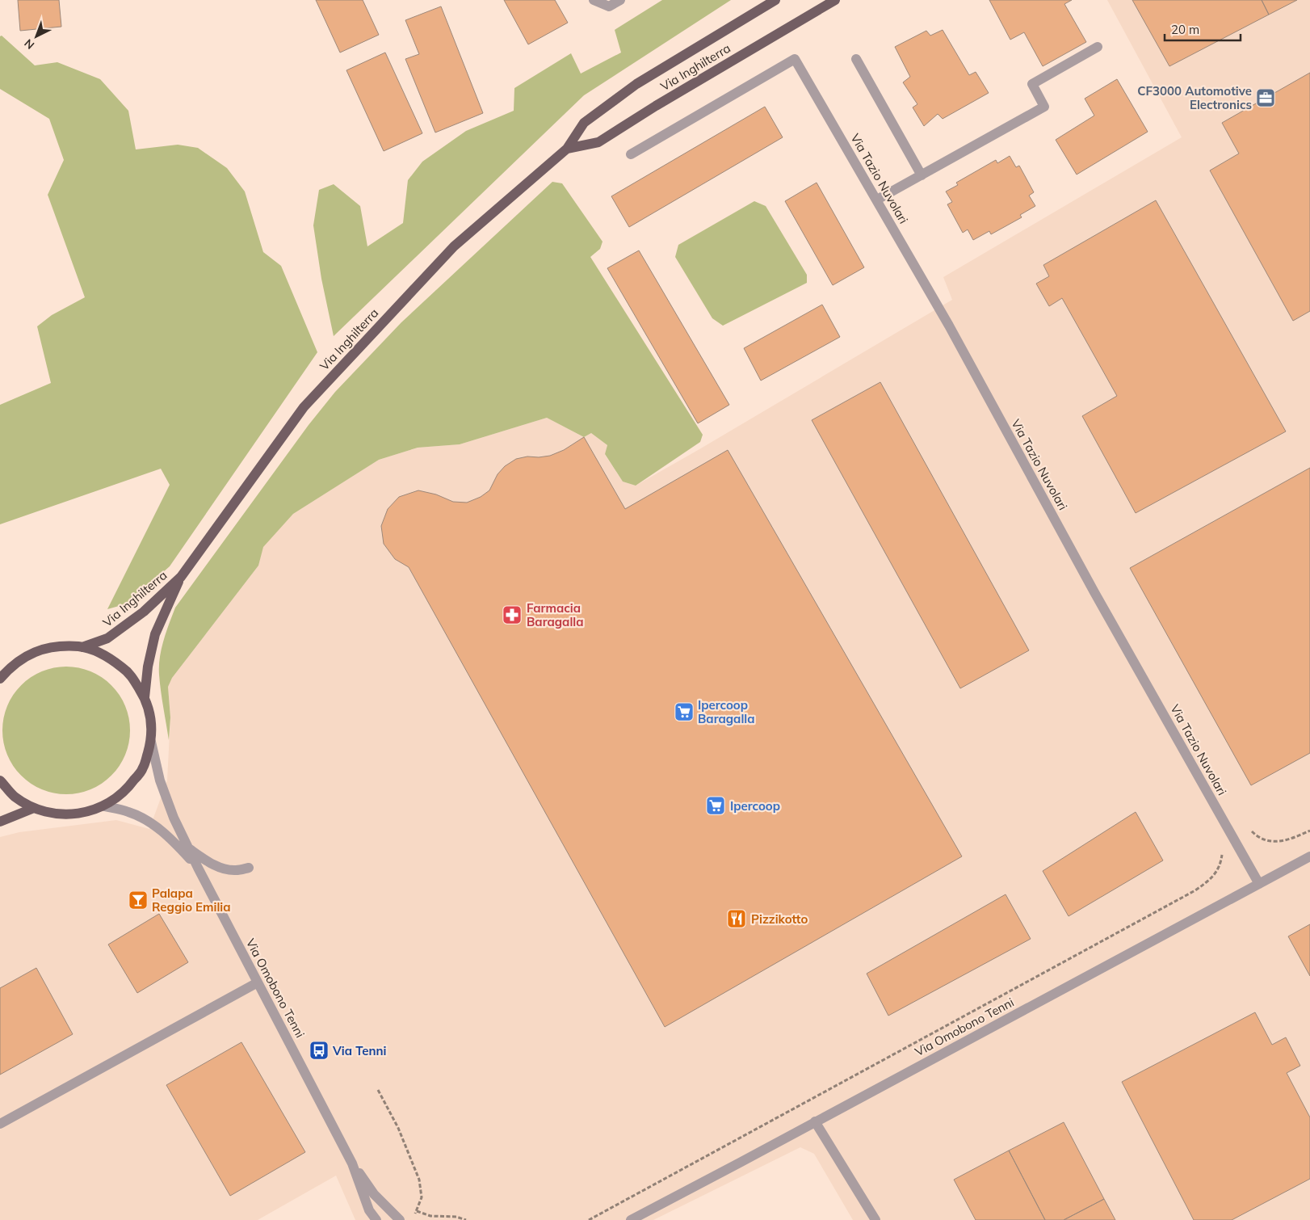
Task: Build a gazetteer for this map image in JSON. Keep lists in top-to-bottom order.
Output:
{
  "streets": {
    "main road": ["Via Inghilterra"],
    "street": ["Via Tazio Nuvolari", "Via Omobono Tenni"]
  },
  "crossings": [
    ["Via Inghilterra", "Via Omobono Tenni"],
    ["Via Tazio Nuvolari", "Via Omobono Tenni"]
  ],
  "places": {
    "office": ["CF3000 Automotive Electronics"],
    "pharmacy": ["Farmacia Baragalla"],
    "supermarket": ["Ipercoop Baragalla", "Ipercoop"],
    "bar": ["Palapa Reggio Emilia"],
    "restaurant": ["Pizzikotto"],
    "bus stop": ["Via Tenni"]
  },
  "scale_bar": "20 m",
  "north": "bottom left"
}
